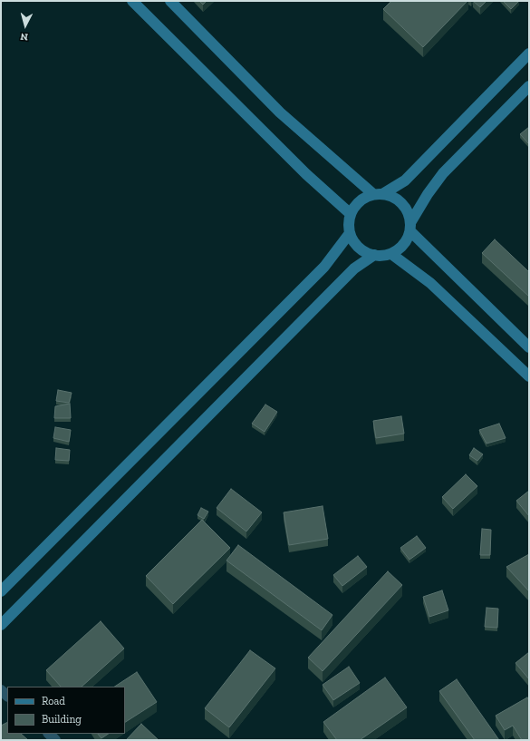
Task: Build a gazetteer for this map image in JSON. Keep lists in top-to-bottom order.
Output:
{
  "legend": ["Road", "Building"],
  "north": "bottom"
}
